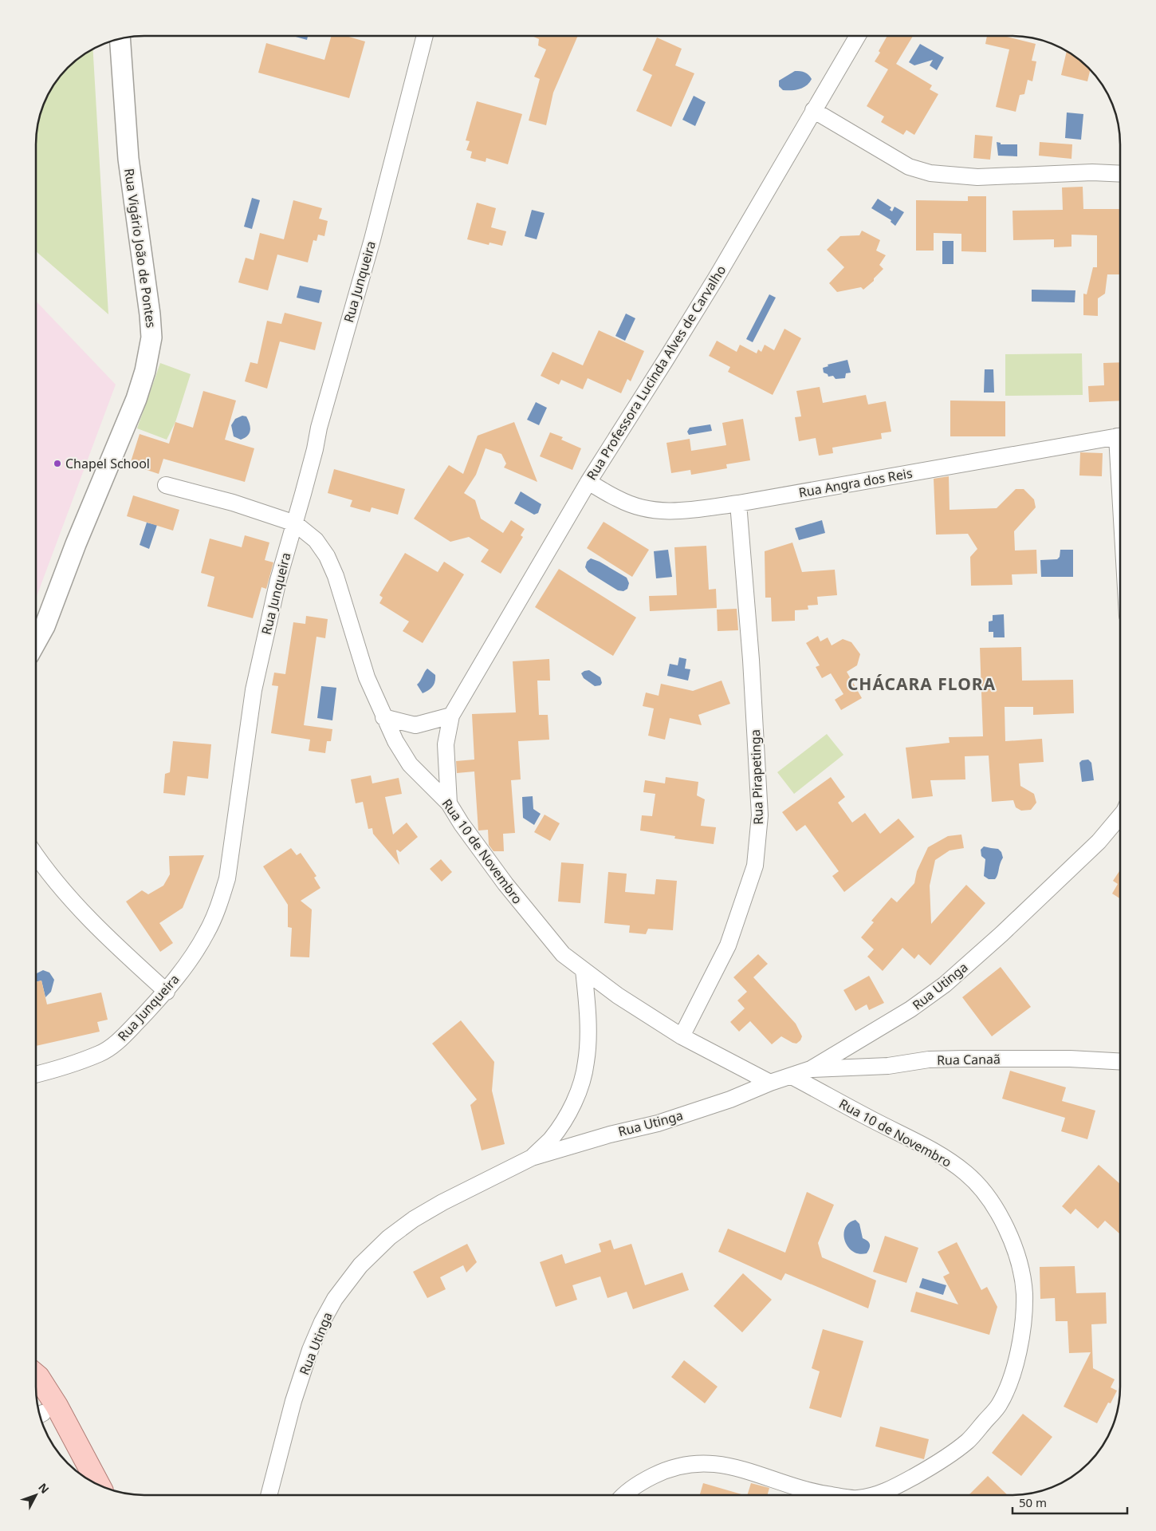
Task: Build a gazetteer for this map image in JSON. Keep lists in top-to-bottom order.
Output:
{
  "streets": {
    "street": [
      "Rua Vigário João de Pontes",
      "Rua Junqueira",
      "Rua Professora Lucinda Alves de Carvalho",
      "Rua Angra dos Reis",
      "Rua Pirapetinga",
      "Rua 10 de Novembro",
      "Rua Utinga",
      "Rua Canaã"
    ]
  },
  "crossings": [
    ["Rua Junqueira", "Rua 10 de Novembro"],
    ["Rua Professora Lucinda Alves de Carvalho", "Rua Angra dos Reis"],
    ["Rua Professora Lucinda Alves de Carvalho", "Rua 10 de Novembro"],
    ["Rua Angra dos Reis", "Rua Pirapetinga"],
    ["Rua Pirapetinga", "Rua 10 de Novembro"],
    ["Rua 10 de Novembro", "Rua Utinga"],
    ["Rua Utinga", "Rua Canaã"]
  ],
  "districts": ["CHÁCARA FLORA"],
  "places": ["Chapel School"],
  "scale_bar": "50 m",
  "north": "top right"
}
